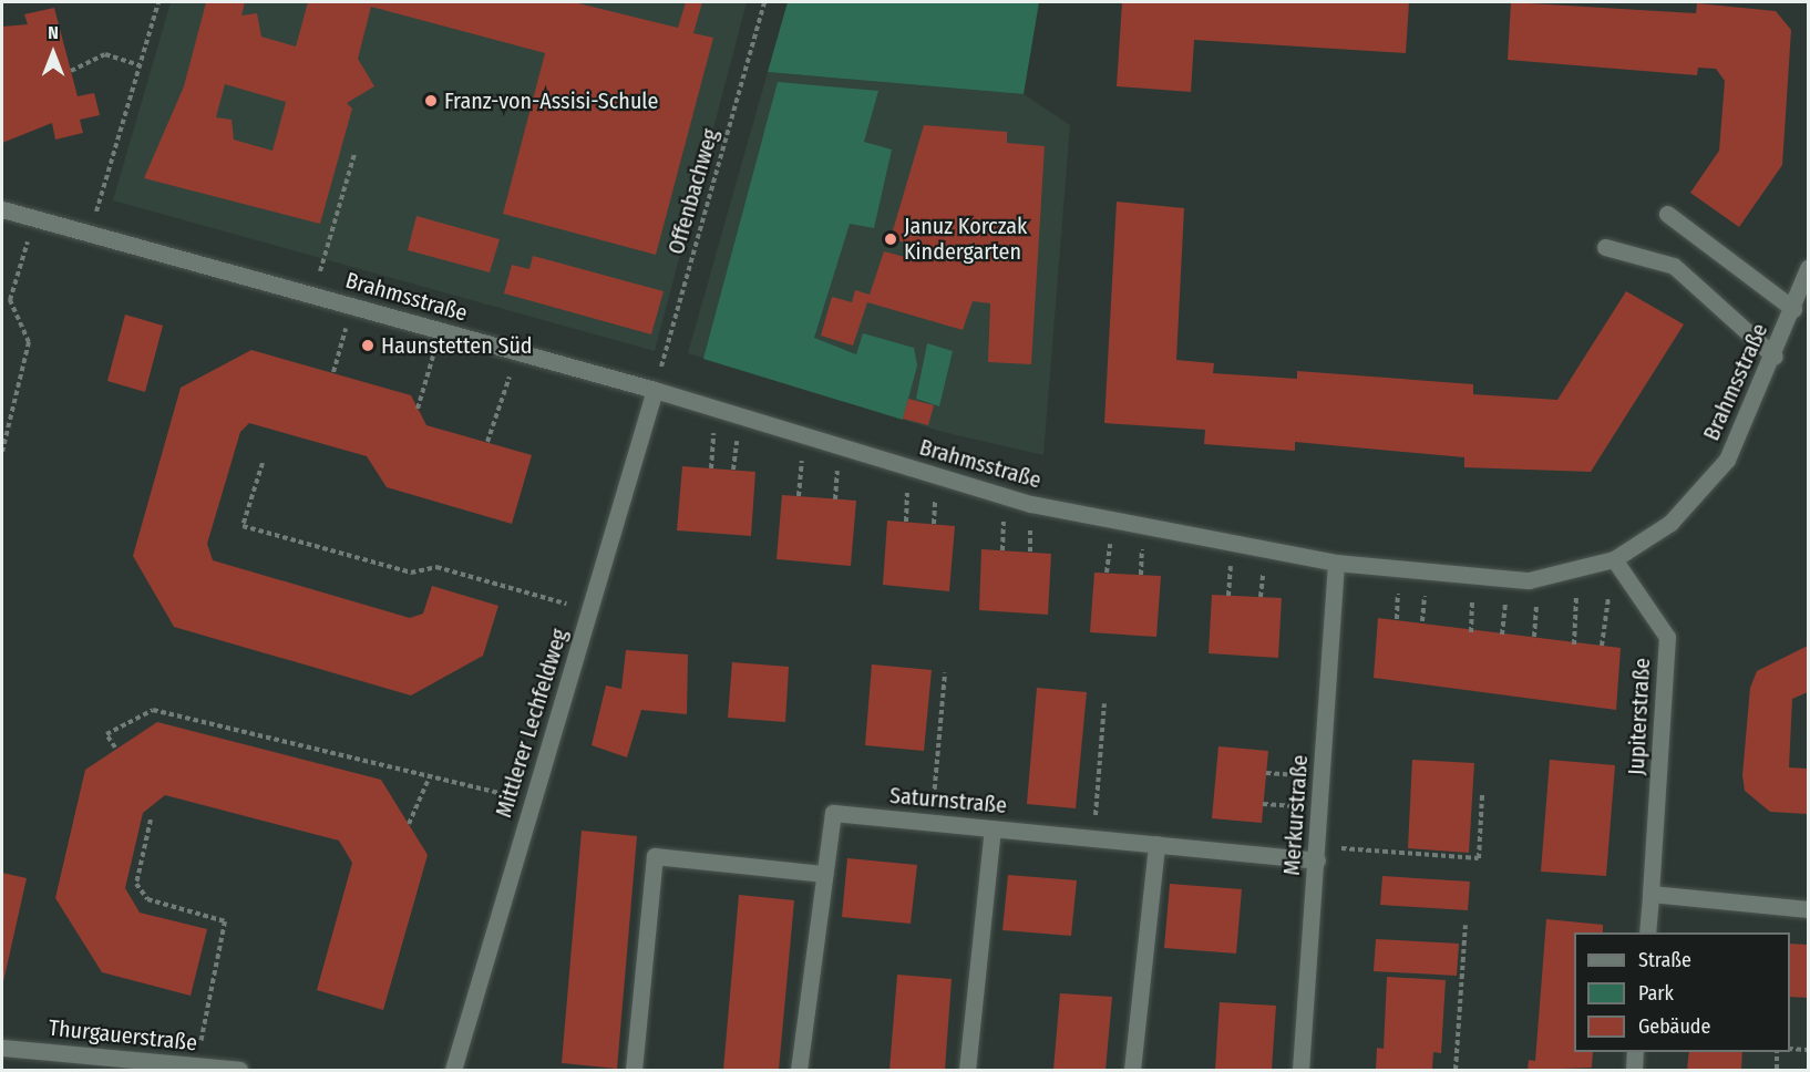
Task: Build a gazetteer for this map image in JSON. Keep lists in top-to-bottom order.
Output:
{
  "streets": {
    "street": [
      "Brahmsstraße",
      "Jupiterstraße",
      "Mittlerer Lechfeldweg",
      "Saturnstraße",
      "Merkurstraße",
      "Thurgauerstraße"
    ],
    "path": ["Offenbachweg"]
  },
  "crossings": [
    ["Offenbachweg", "Brahmsstraße"],
    ["Offenbachweg", "Mittlerer Lechfeldweg"],
    ["Brahmsstraße", "Jupiterstraße"],
    ["Brahmsstraße", "Mittlerer Lechfeldweg"],
    ["Brahmsstraße", "Merkurstraße"],
    ["Saturnstraße", "Merkurstraße"]
  ],
  "places": ["Franz-von-Assisi-Schule", "Januz Korczak Kindergarten", "Haunstetten Süd"],
  "legend": ["Straße", "Park", "Gebäude"],
  "north": "top"
}
